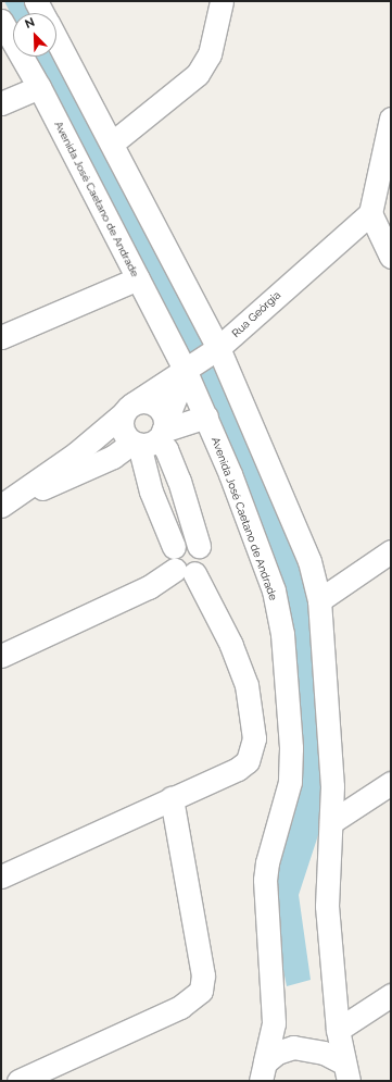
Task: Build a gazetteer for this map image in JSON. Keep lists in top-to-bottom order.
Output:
{
  "streets": {
    "street": ["Avenida José Caetano de Andrade", "Rua Geórgia"]
  },
  "crossings": [
    ["Avenida José Caetano de Andrade", "Rua Geórgia"]
  ],
  "north": "top left"
}
